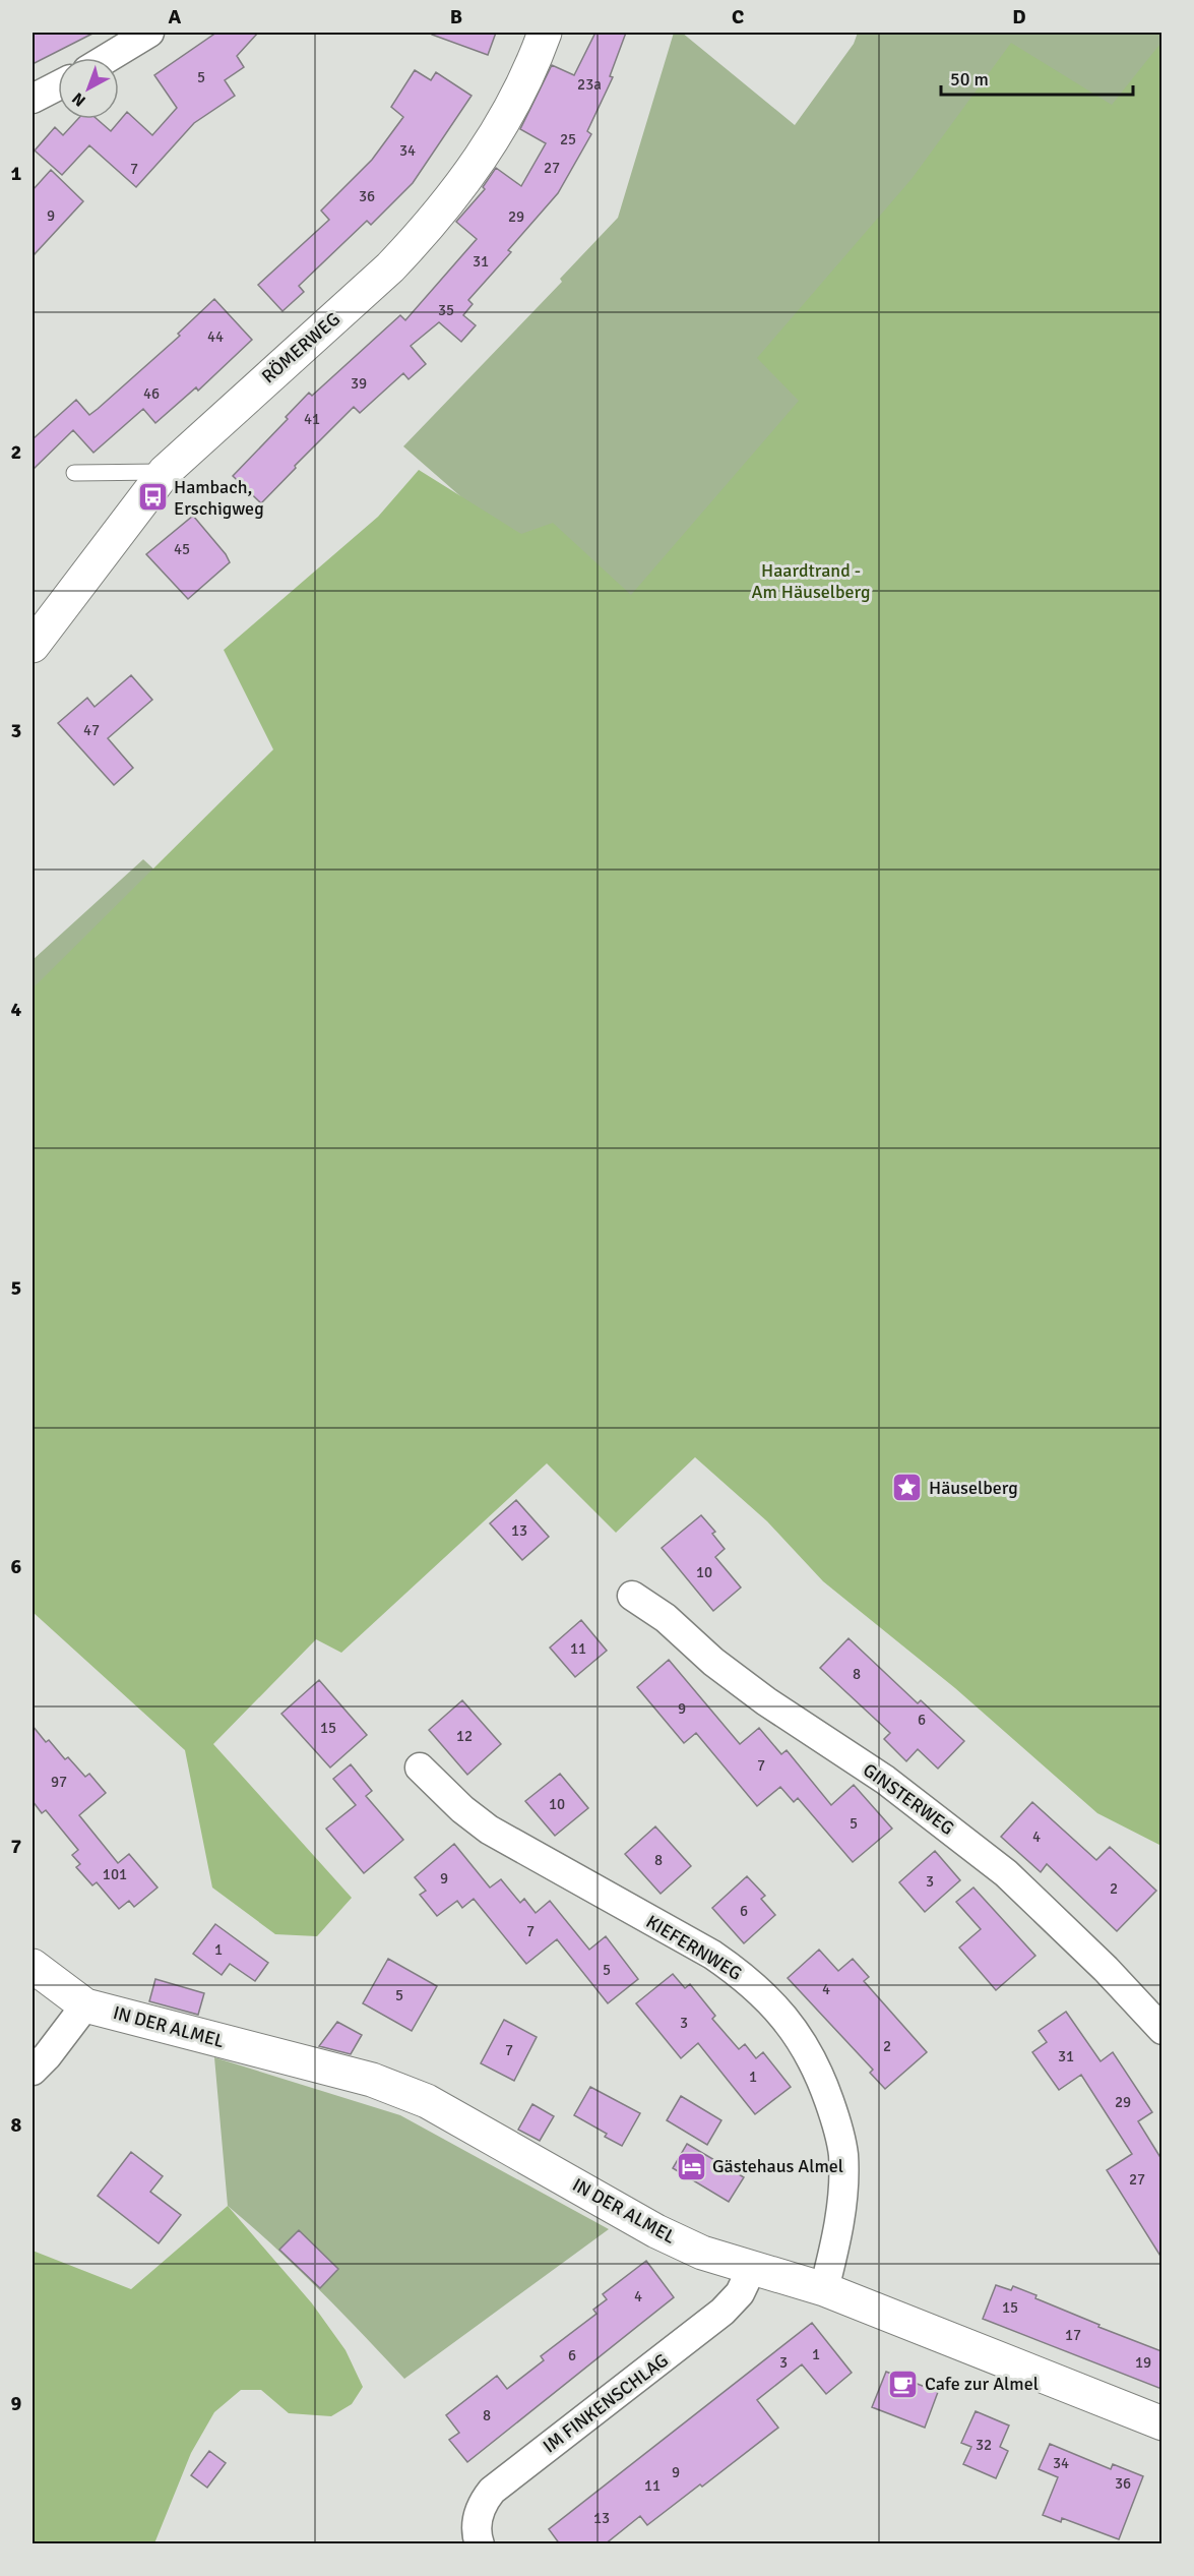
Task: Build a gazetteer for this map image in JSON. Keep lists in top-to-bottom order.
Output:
{
  "streets": {
    "street": [
      "RÖMERWEG",
      "GINSTERWEG",
      "KIEFERNWEG",
      "IN DER ALMEL",
      "IM FINKENSCHLAG"
    ]
  },
  "crossings": [
    ["KIEFERNWEG", "IN DER ALMEL"],
    ["IN DER ALMEL", "IM FINKENSCHLAG"]
  ],
  "parks": ["Haardtrand - Am Häuselberg"],
  "places": {
    "bus stop": ["Hambach, Erschigweg"],
    "place": ["Häuselberg"],
    "hotel": ["Gästehaus Almel"],
    "cafe": ["Cafe zur Almel"]
  },
  "house_numbers": [
    "5",
    "23a",
    "25",
    "34",
    "27",
    "7",
    "36",
    "9",
    "29",
    "31",
    "35",
    "44",
    "39",
    "46",
    "41",
    "45",
    "47",
    "13",
    "10",
    "11",
    "8",
    "9",
    "6",
    "15",
    "12",
    "7",
    "97",
    "10",
    "5",
    "4",
    "8",
    "101",
    "9",
    "3",
    "2",
    "6",
    "7",
    "1",
    "5",
    "4",
    "5",
    "3",
    "2",
    "7",
    "31",
    "1",
    "29",
    "27",
    "4",
    "15",
    "17",
    "1",
    "6",
    "3",
    "19",
    "8",
    "32",
    "34",
    "9",
    "36",
    "11",
    "13"
  ],
  "scale_bar": "50 m",
  "north": "bottom left",
  "grid": {
    "columns": [
      "A",
      "B",
      "C",
      "D"
    ],
    "rows": [
      "1",
      "2",
      "3",
      "4",
      "5",
      "6",
      "7",
      "8",
      "9"
    ]
  }
}
